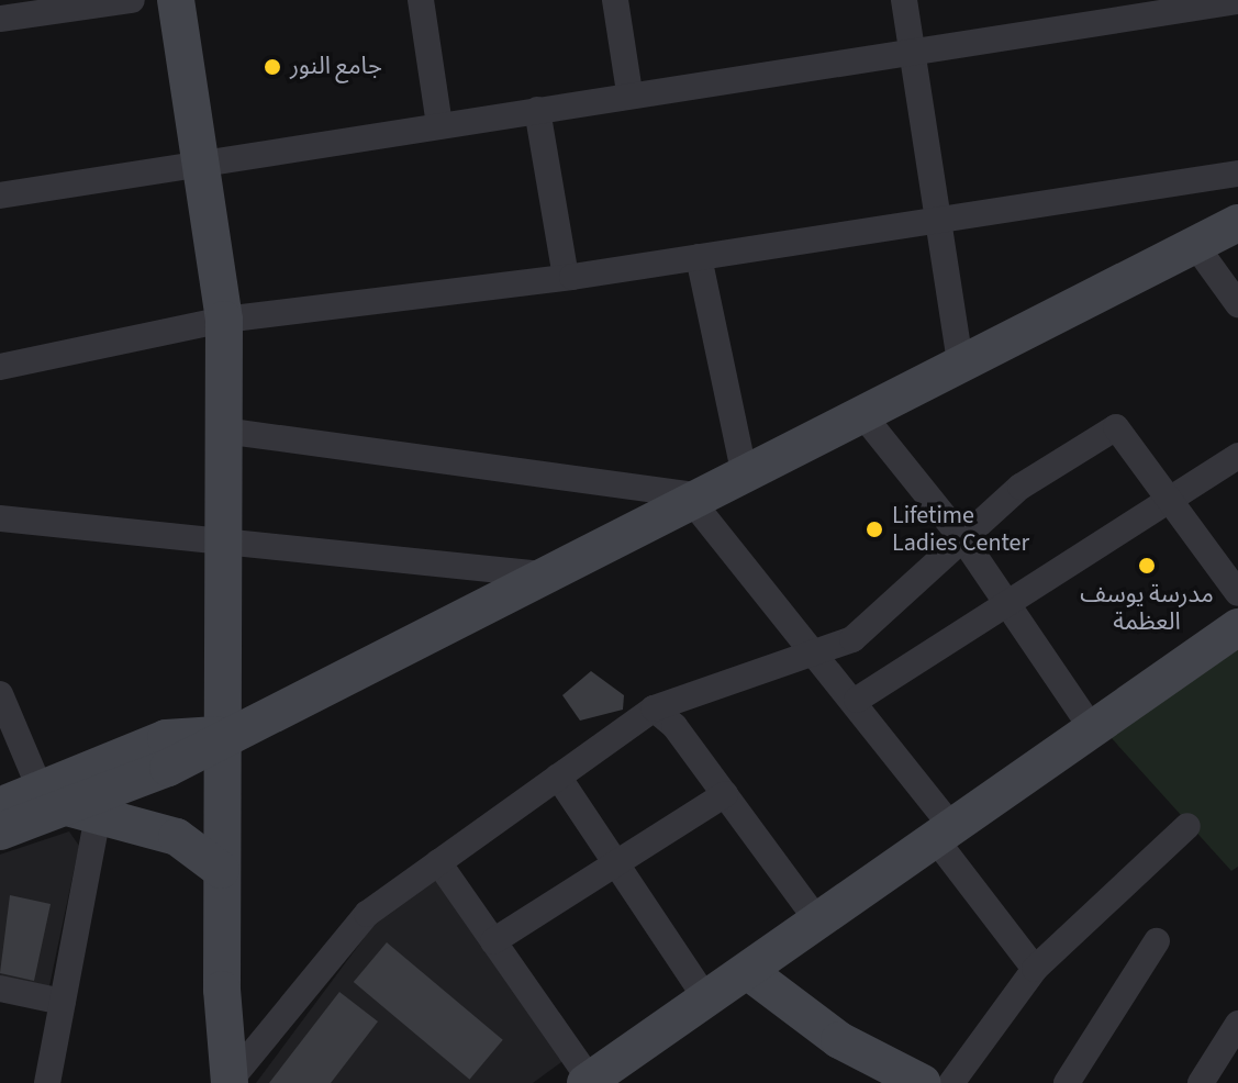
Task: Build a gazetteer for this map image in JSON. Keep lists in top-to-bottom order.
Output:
{
  "places": ["جامع النور", "Lifetime Ladies Center", "مدرسة يوسف العظمة"]
}
